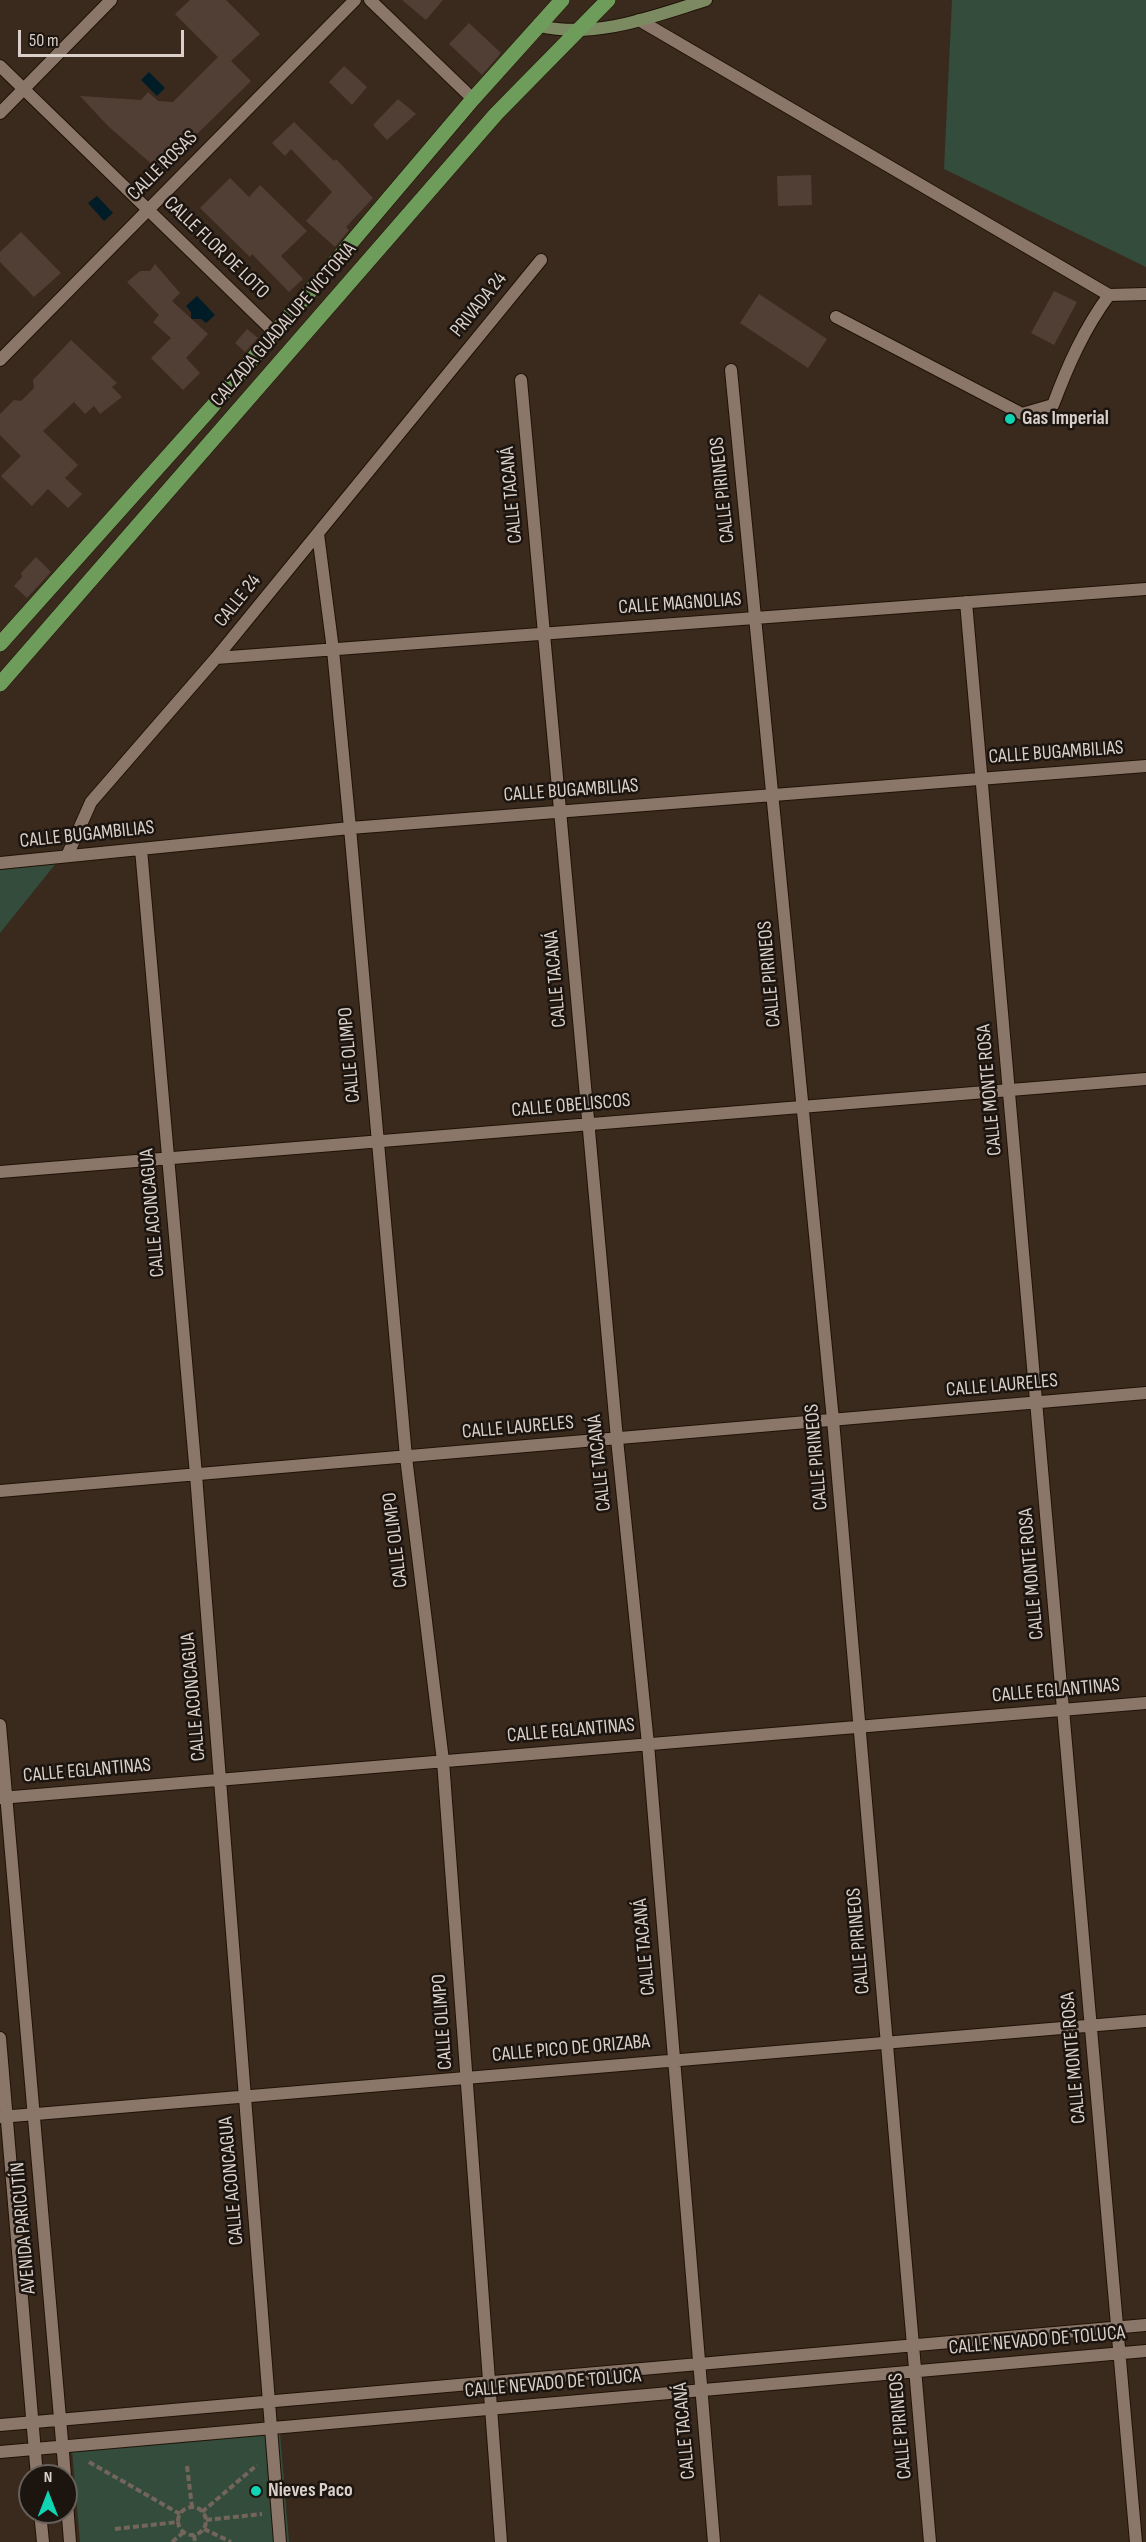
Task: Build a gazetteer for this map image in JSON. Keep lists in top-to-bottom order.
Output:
{
  "streets": {
    "main road": ["CALZADA GUADALUPE VICTORIA"],
    "street": [
      "CALLE ROSAS",
      "CALLE FLOR DE LOTO",
      "PRIVADA 24",
      "CALLE PIRINEOS",
      "CALLE TACANÁ",
      "CALLE 24",
      "CALLE MAGNOLIAS",
      "CALLE BUGAMBILIAS",
      "CALLE OLIMPO",
      "CALLE MONTE ROSA",
      "CALLE OBELISCOS",
      "CALLE ACONCAGUA",
      "CALLE LAURELES",
      "CALLE EGLANTINAS",
      "CALLE PICO DE ORIZABA",
      "AVENIDA PARICUTÍN",
      "CALLE NEVADO DE TOLUCA"
    ]
  },
  "crossings": [
    ["CALLE ROSAS", "CALLE FLOR DE LOTO"],
    ["CALLE FLOR DE LOTO", "CALZADA GUADALUPE VICTORIA"],
    ["PRIVADA 24", "CALLE 24"],
    ["CALLE PIRINEOS", "CALLE MAGNOLIAS"],
    ["CALLE PIRINEOS", "CALLE BUGAMBILIAS"],
    ["CALLE PIRINEOS", "CALLE OBELISCOS"],
    ["CALLE PIRINEOS", "CALLE LAURELES"],
    ["CALLE PIRINEOS", "CALLE EGLANTINAS"],
    ["CALLE PIRINEOS", "CALLE PICO DE ORIZABA"],
    ["CALLE PIRINEOS", "CALLE NEVADO DE TOLUCA"],
    ["CALLE TACANÁ", "CALLE MAGNOLIAS"],
    ["CALLE TACANÁ", "CALLE BUGAMBILIAS"],
    ["CALLE TACANÁ", "CALLE OBELISCOS"],
    ["CALLE TACANÁ", "CALLE LAURELES"],
    ["CALLE TACANÁ", "CALLE EGLANTINAS"],
    ["CALLE TACANÁ", "CALLE PICO DE ORIZABA"],
    ["CALLE TACANÁ", "CALLE NEVADO DE TOLUCA"],
    ["CALLE 24", "CALLE MAGNOLIAS"],
    ["CALLE 24", "CALLE BUGAMBILIAS"],
    ["CALLE 24", "CALLE OLIMPO"],
    ["CALLE MAGNOLIAS", "CALLE OLIMPO"],
    ["CALLE MAGNOLIAS", "CALLE MONTE ROSA"],
    ["CALLE BUGAMBILIAS", "CALLE OLIMPO"],
    ["CALLE BUGAMBILIAS", "CALLE MONTE ROSA"],
    ["CALLE BUGAMBILIAS", "CALLE ACONCAGUA"],
    ["CALLE OLIMPO", "CALLE OBELISCOS"],
    ["CALLE OLIMPO", "CALLE LAURELES"],
    ["CALLE OLIMPO", "CALLE EGLANTINAS"],
    ["CALLE OLIMPO", "CALLE PICO DE ORIZABA"],
    ["CALLE OLIMPO", "CALLE NEVADO DE TOLUCA"],
    ["CALLE MONTE ROSA", "CALLE OBELISCOS"],
    ["CALLE MONTE ROSA", "CALLE LAURELES"],
    ["CALLE MONTE ROSA", "CALLE EGLANTINAS"],
    ["CALLE MONTE ROSA", "CALLE PICO DE ORIZABA"],
    ["CALLE MONTE ROSA", "CALLE NEVADO DE TOLUCA"],
    ["CALLE OBELISCOS", "CALLE ACONCAGUA"],
    ["CALLE ACONCAGUA", "CALLE LAURELES"],
    ["CALLE ACONCAGUA", "CALLE EGLANTINAS"],
    ["CALLE ACONCAGUA", "CALLE PICO DE ORIZABA"],
    ["CALLE ACONCAGUA", "CALLE NEVADO DE TOLUCA"],
    ["CALLE EGLANTINAS", "AVENIDA PARICUTÍN"],
    ["CALLE PICO DE ORIZABA", "AVENIDA PARICUTÍN"],
    ["AVENIDA PARICUTÍN", "CALLE NEVADO DE TOLUCA"]
  ],
  "places": ["Gas Imperial", "Nieves Paco"],
  "scale_bar": "50 m",
  "north": "top"
}
